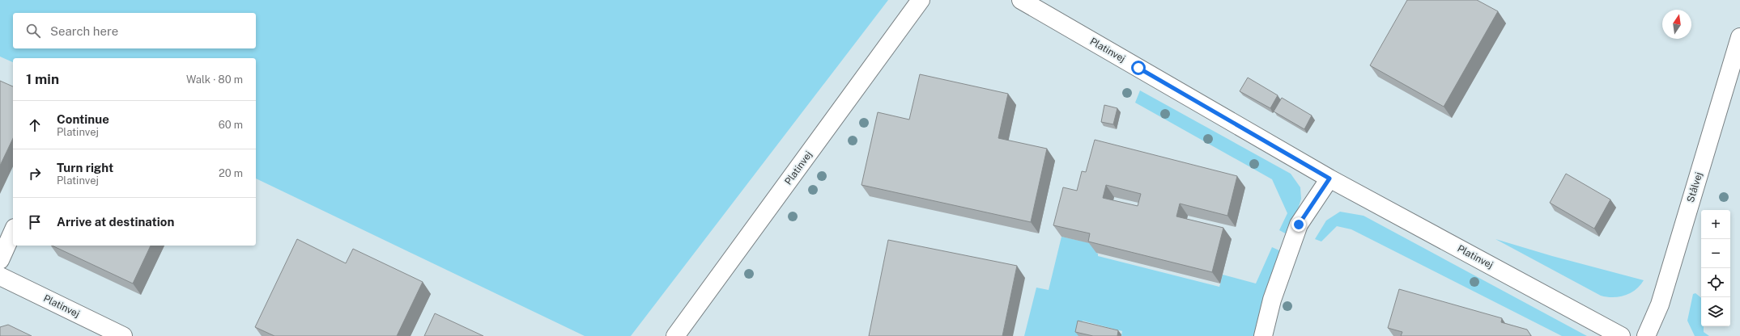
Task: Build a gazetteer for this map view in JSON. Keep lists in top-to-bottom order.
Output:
{
  "streets": {
    "street": ["Platinvej", "Stålvej"]
  },
  "north": "top",
  "page": {
    "search": "Search here",
    "heading": ["1 min", "Walk · 80 m"],
    "list": [
      ["Continue", "Platinvej", "60 m"],
      ["Turn right", "Platinvej", "20 m"],
      "Arrive at destination"
    ],
    "map_buttons": ["+", "−"]
  }
}
